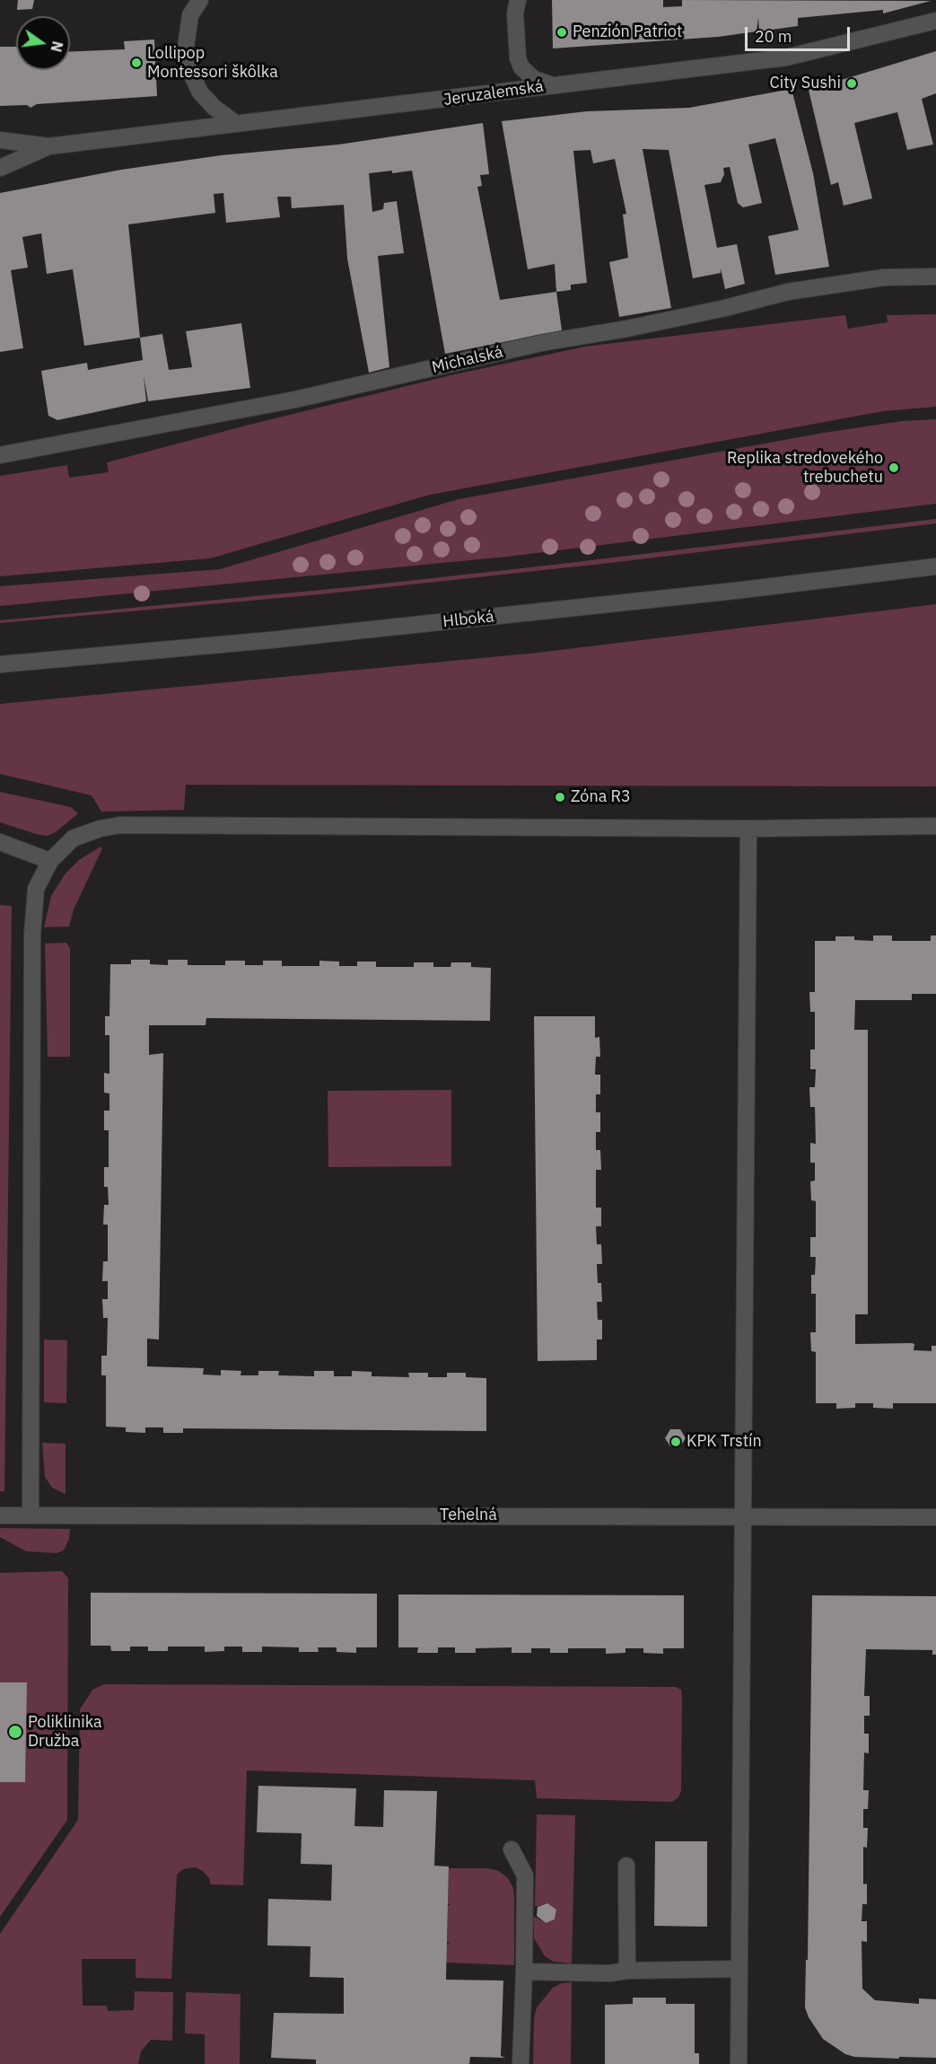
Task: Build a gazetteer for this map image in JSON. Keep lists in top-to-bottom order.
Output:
{
  "streets": {
    "street": [
      "Jeruzalemská",
      "Michalská",
      "Hlboká",
      "Tehelná"
    ]
  },
  "places": [
    "Penzión Patriot",
    "Lollipop Montessori škôlka",
    "City Sushi",
    "Replika stredovekého trebuchetu",
    "Zóna R3",
    "KPK Trstín",
    "Poliklinika Družba"
  ],
  "scale_bar": "20 m",
  "north": "right"
}
